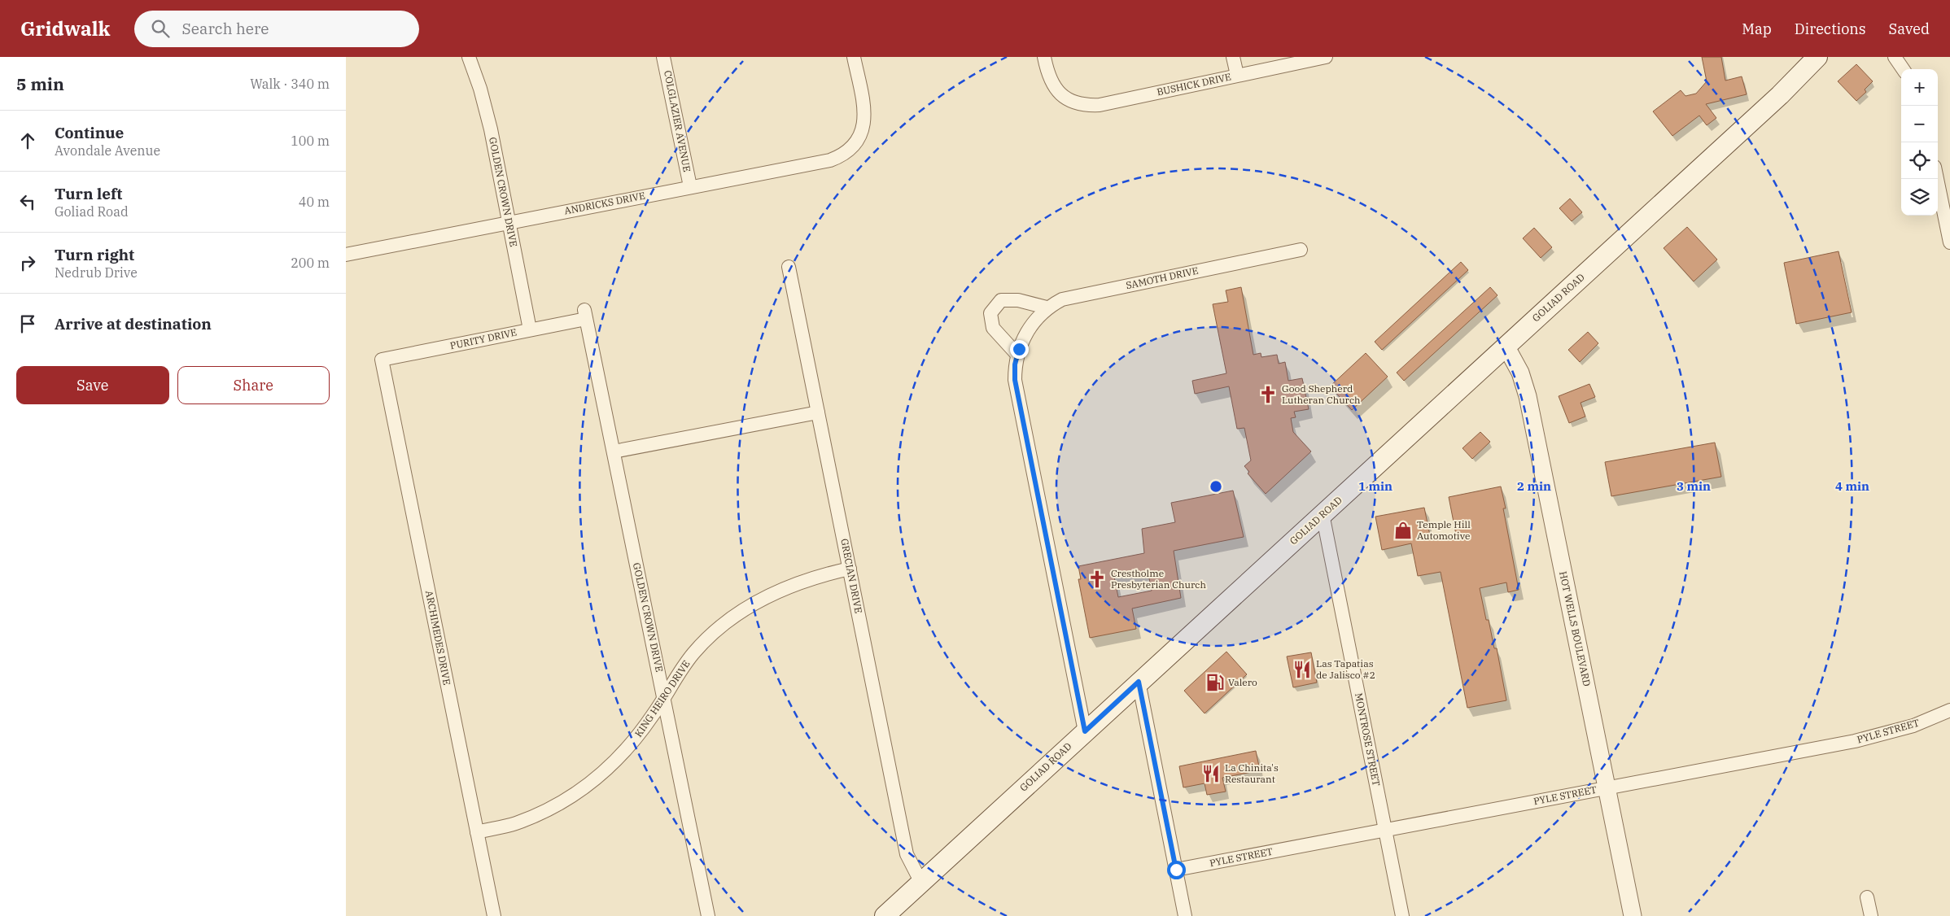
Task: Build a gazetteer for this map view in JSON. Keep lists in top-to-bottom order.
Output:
{
  "streets": {
    "main road": ["GOLIAD ROAD"],
    "street": [
      "BUSHICK DRIVE",
      "COLGLAZIER AVENUE",
      "GOLDEN CROWN DRIVE",
      "ANDRICKS DRIVE",
      "SAMOTH DRIVE",
      "PURITY DRIVE",
      "GRECIAN DRIVE",
      "HOT WELLS BOULEVARD",
      "ARCHIMEDES DRIVE",
      "KING HEIRO DRIVE",
      "PYLE STREET",
      "MONTROSE STREET"
    ]
  },
  "crossings": [
    ["COLGLAZIER AVENUE", "ANDRICKS DRIVE"],
    ["GOLDEN CROWN DRIVE", "ANDRICKS DRIVE"],
    ["GOLDEN CROWN DRIVE", "PURITY DRIVE"],
    ["GOLDEN CROWN DRIVE", "KING HEIRO DRIVE"],
    ["SAMOTH DRIVE", "GOLIAD ROAD"],
    ["GOLIAD ROAD", "GRECIAN DRIVE"],
    ["GOLIAD ROAD", "HOT WELLS BOULEVARD"],
    ["GOLIAD ROAD", "MONTROSE STREET"],
    ["PURITY DRIVE", "ARCHIMEDES DRIVE"],
    ["GRECIAN DRIVE", "KING HEIRO DRIVE"],
    ["HOT WELLS BOULEVARD", "PYLE STREET"],
    ["ARCHIMEDES DRIVE", "KING HEIRO DRIVE"],
    ["PYLE STREET", "MONTROSE STREET"]
  ],
  "places": {
    "church": ["Good Shepherd Lutheran Church", "Crestholme Presbyterian Church"],
    "shop": ["Temple Hill Automotive"],
    "restaurant": ["Las Tapatias de Jalisco #2", "La Chinita's Restaurant"],
    "fuel station": ["Valero"]
  },
  "page": {
    "header": "Gridwalk",
    "search": "Search here",
    "nav": ["Map", "Directions", "Saved"],
    "heading": ["5 min", "Walk · 340 m"],
    "map_buttons": ["+", "−"],
    "list": [
      ["Continue", "Avondale Avenue", "100 m"],
      ["Turn left", "Goliad Road", "40 m"],
      ["Turn right", "Nedrub Drive", "200 m"],
      "Arrive at destination"
    ],
    "buttons": ["Save", "Share"]
  },
  "rings": [
    "1 min",
    "2 min",
    "3 min",
    "4 min"
  ]
}
